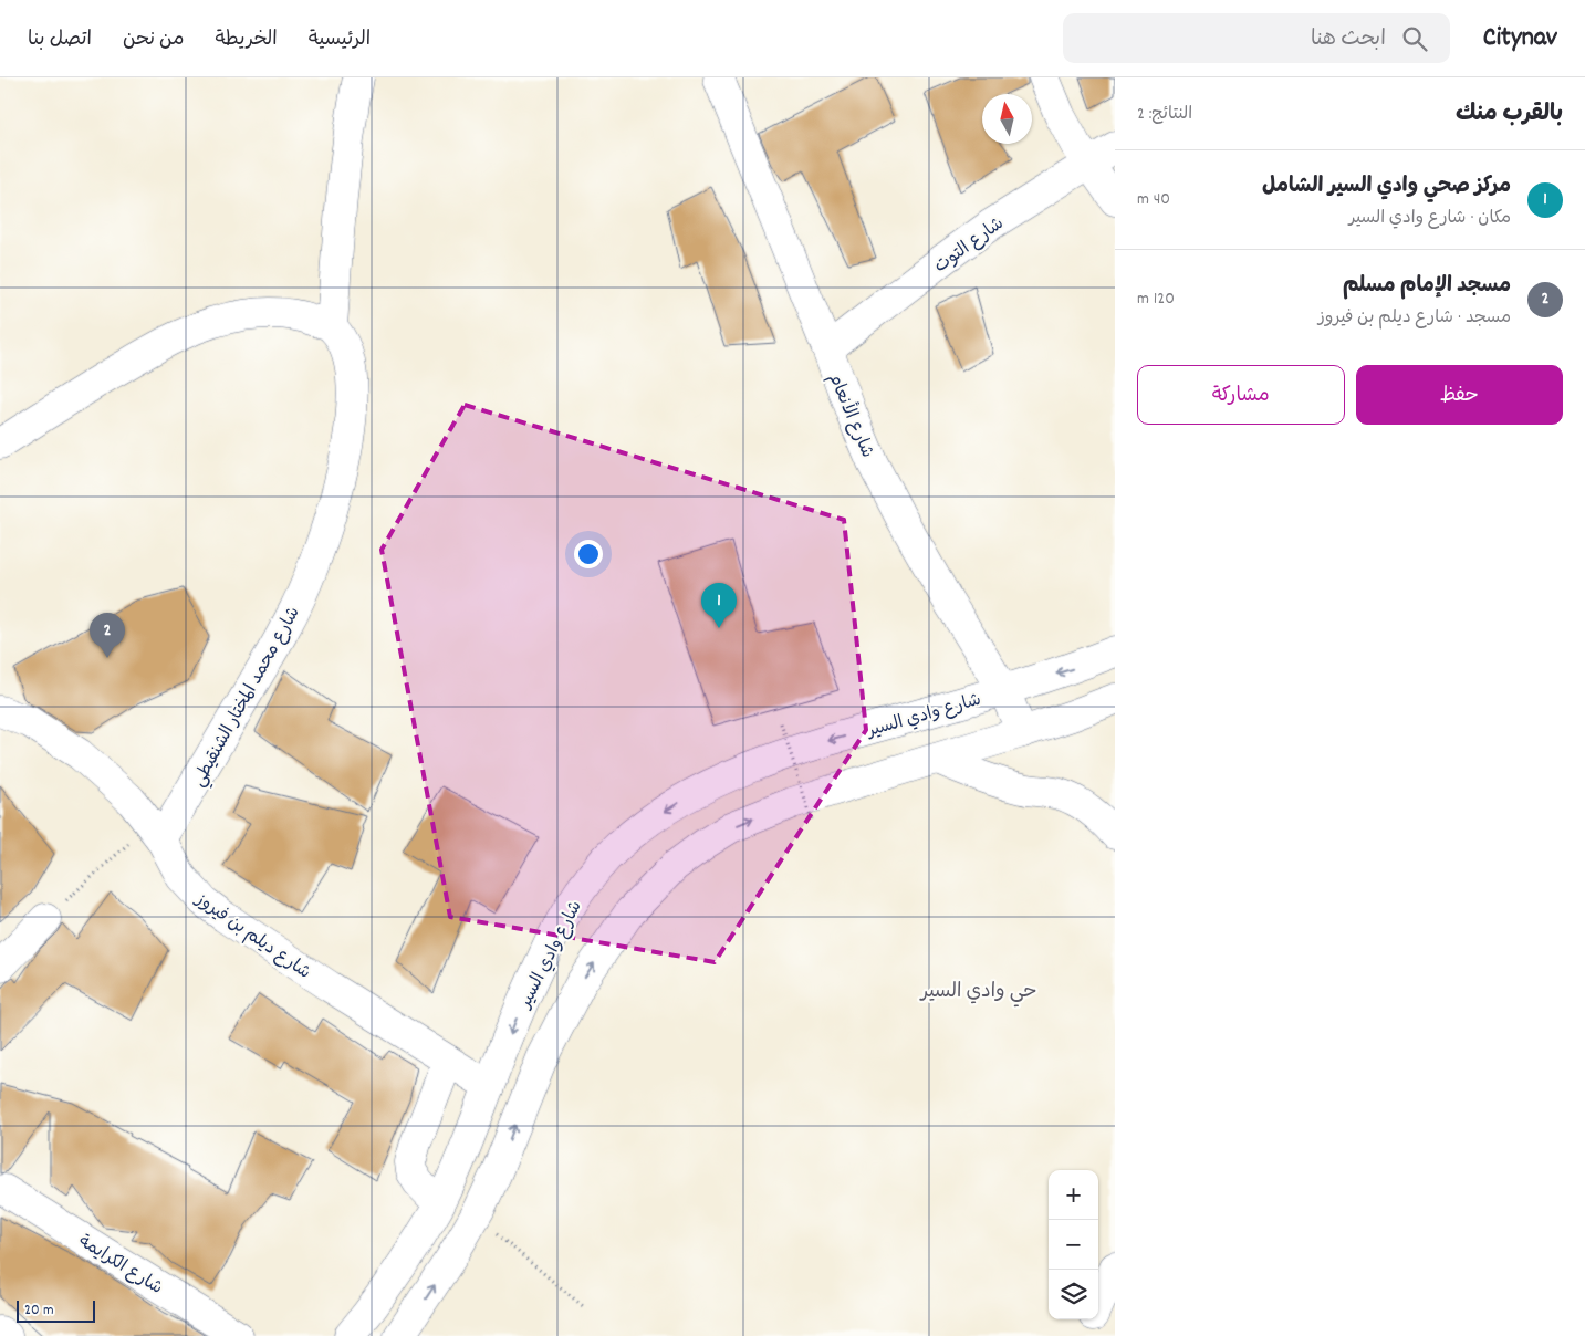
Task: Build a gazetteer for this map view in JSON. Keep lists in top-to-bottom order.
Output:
{
  "streets": {
    "street": [
      "شارع التوت",
      "شارع الأنعام",
      "شارع محمد المختار الشنقيطي",
      "شارع وادي السير",
      "شارع ديلم بن فيروز",
      "شارع الكرايمة"
    ]
  },
  "crossings": [
    ["شارع التوت", "شارع الأنعام"],
    ["شارع الأنعام", "شارع وادي السير"],
    ["شارع محمد المختار الشنقيطي", "شارع ديلم بن فيروز"],
    ["شارع وادي السير", "شارع ديلم بن فيروز"]
  ],
  "districts": ["حي وادي السير"],
  "scale_bar": "20 m",
  "north": "top",
  "page": {
    "header": "Citynav",
    "search": "ابحث هنا",
    "nav": [
      "الرئيسية",
      "الخريطة",
      "من نحن",
      "اتصل بنا"
    ],
    "heading": ["بالقرب منك", "النتائج: 2"],
    "list": [
      {
        "mark": "1",
        "name": "مركز صحي وادي السير الشامل",
        "note": "مكان · شارع وادي السير",
        "value": "40 m"
      },
      {
        "mark": "2",
        "name": "مسجد الإمام مسلم",
        "note": "مسجد · شارع ديلم بن فيروز",
        "value": "120 m"
      }
    ],
    "buttons": ["حفظ", "مشاركة"],
    "pins": ["1", "2"],
    "map_buttons": ["+", "−"],
    "scale": "20 m"
  }
}
